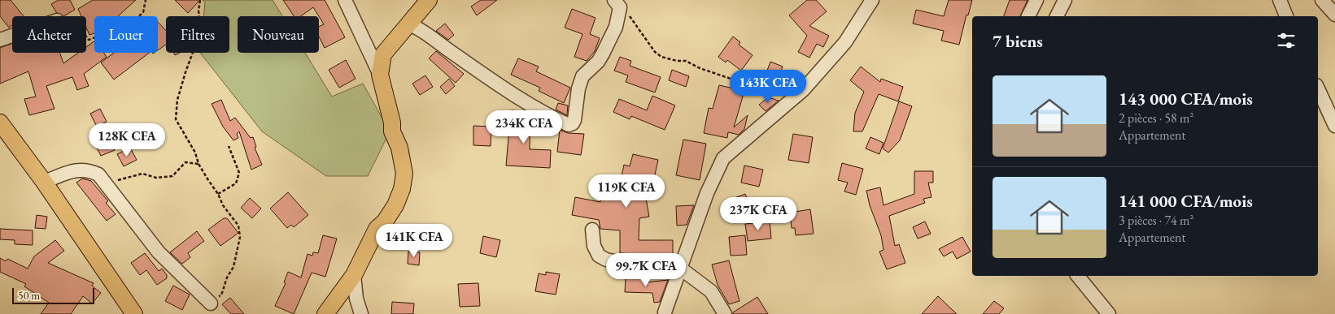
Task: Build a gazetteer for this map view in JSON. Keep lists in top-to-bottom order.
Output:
{
  "scale_bar": "50 m",
  "page": {
    "chip": [
      "Acheter",
      "Louer",
      "Filtres",
      "Nouveau"
    ],
    "heading": "7 biens",
    "list": [
      {
        "name": "143 000 CFA/mois",
        "note": "2 pièces · 58 m² · Appartement"
      },
      {
        "name": "141 000 CFA/mois",
        "note": "3 pièces · 74 m² · Appartement"
      }
    ],
    "price": [
      "143K CFA",
      "234K CFA",
      "128K CFA",
      "119K CFA",
      "237K CFA",
      "141K CFA",
      "99.7K CFA"
    ],
    "scale": "50 m"
  }
}
